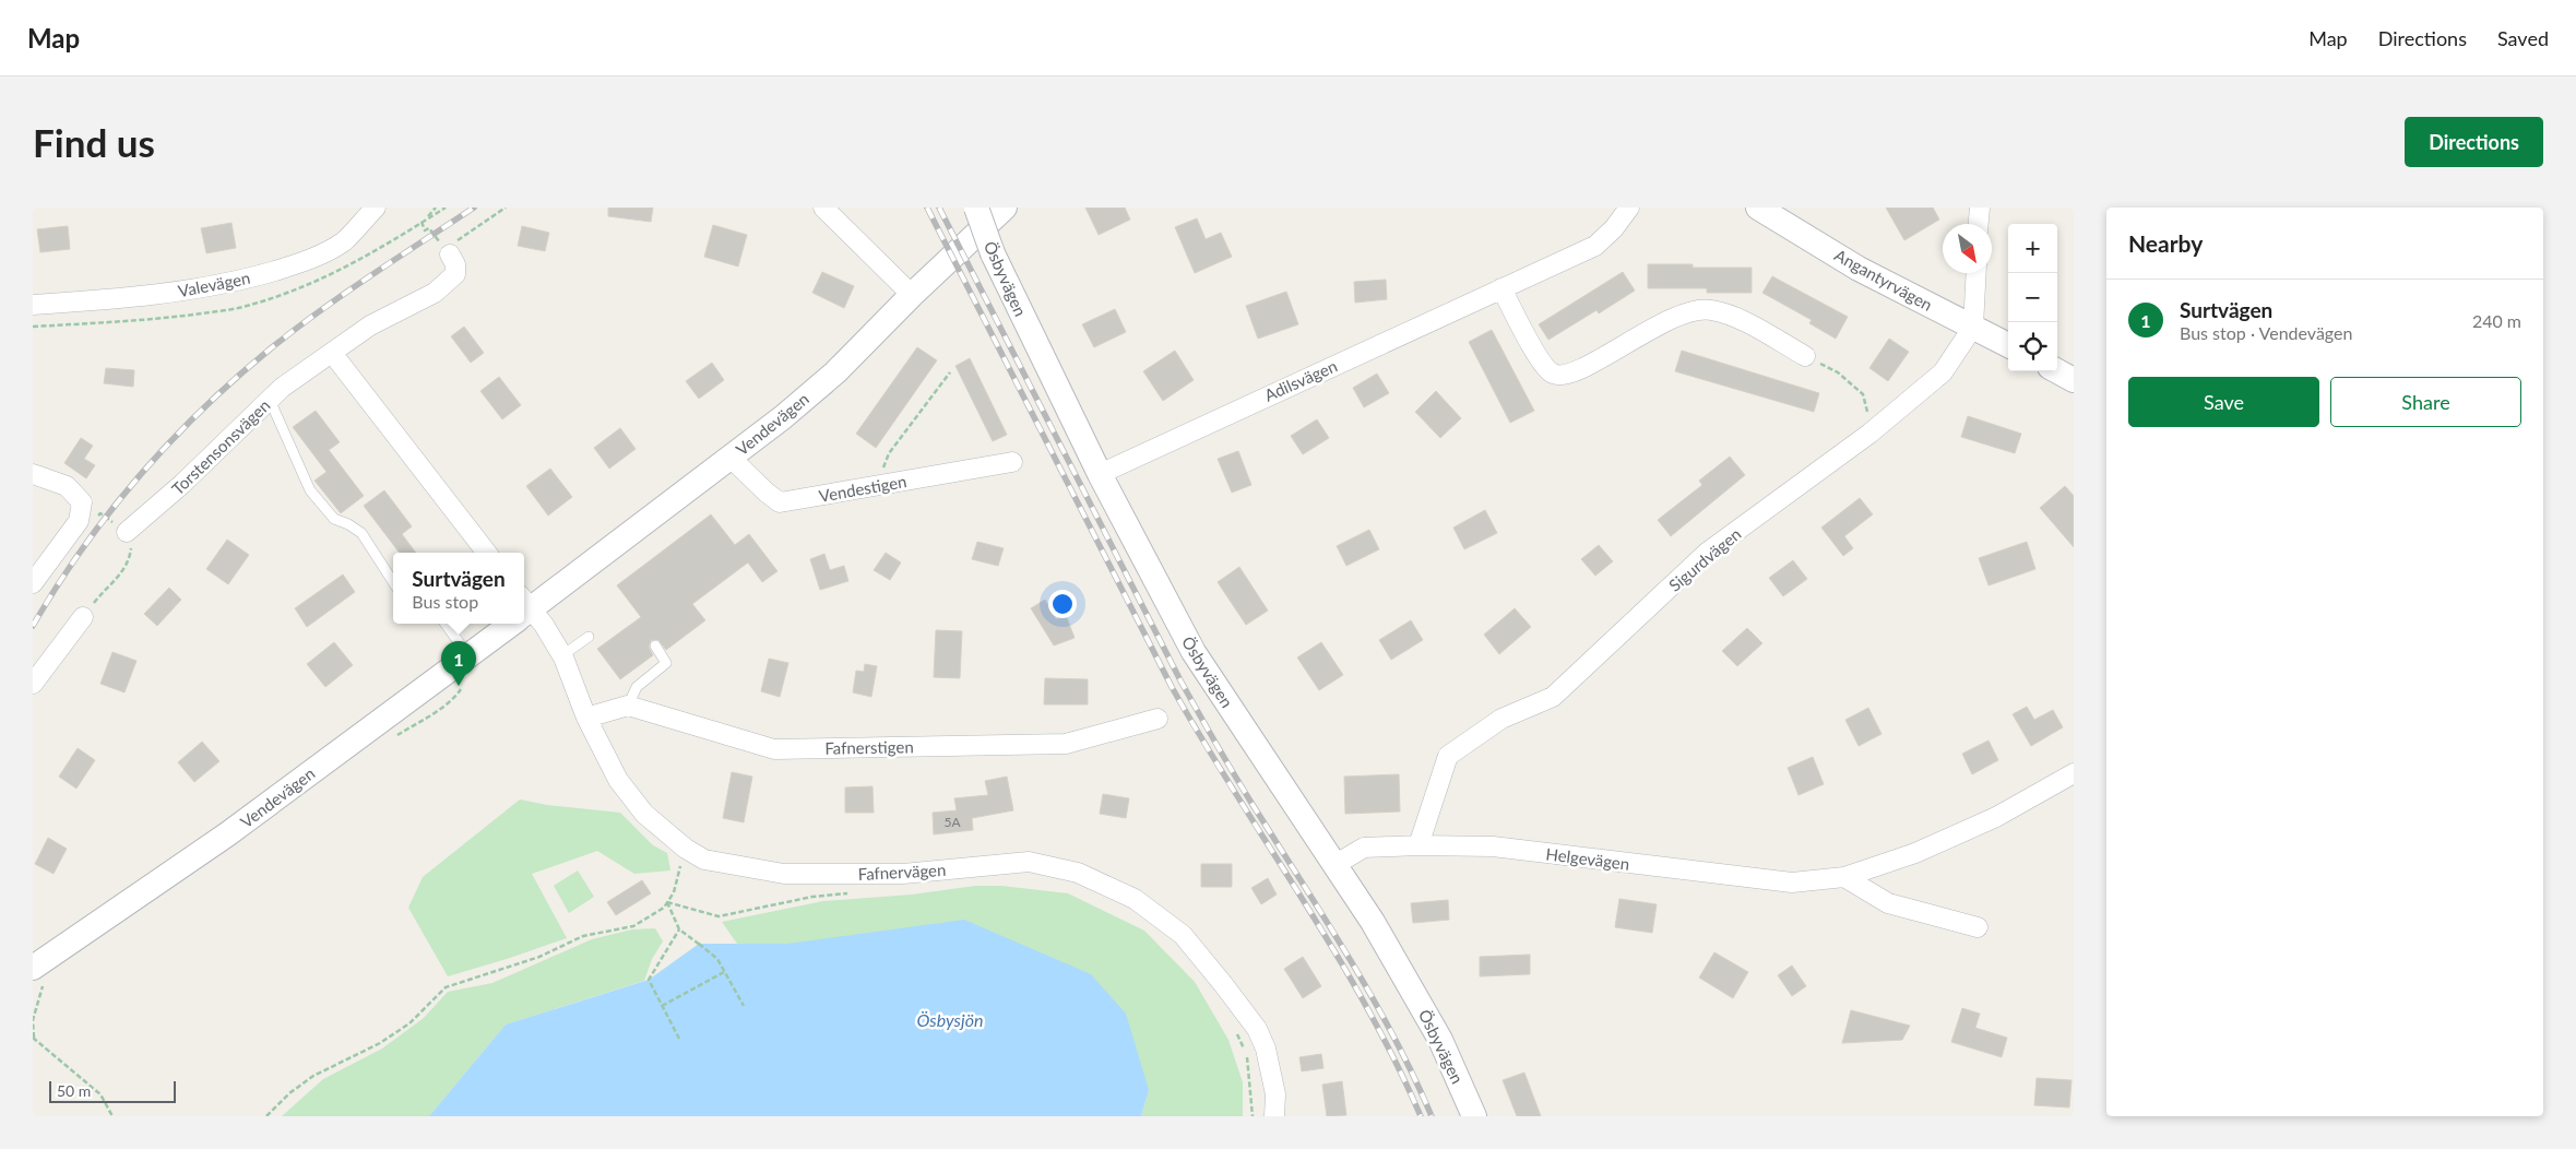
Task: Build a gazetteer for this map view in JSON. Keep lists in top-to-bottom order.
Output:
{
  "streets": {
    "street": [
      "Ösbyvägen",
      "Angantyrvägen",
      "Valevägen",
      "Adilsvägen",
      "Vendevägen",
      "Torstensonsvägen",
      "Vendestigen",
      "Sigurdvägen",
      "Fafnerstigen",
      "Helgevägen",
      "Fafnervägen"
    ]
  },
  "crossings": [
    ["Ösbyvägen", "Adilsvägen"],
    ["Ösbyvägen", "Helgevägen"],
    ["Angantyrvägen", "Sigurdvägen"],
    ["Vendevägen", "Vendestigen"],
    ["Sigurdvägen", "Helgevägen"]
  ],
  "water": ["Ösbysjön"],
  "house_numbers": ["5A"],
  "scale_bar": "50 m",
  "north": "bottom right",
  "page": {
    "header": "Map",
    "nav": ["Map", "Directions", "Saved"],
    "buttons": [
      "Directions",
      ["Save", "Share"]
    ],
    "title": "Find us",
    "heading": "Nearby",
    "map_buttons": ["+", "−"],
    "list": [
      {
        "mark": "1",
        "name": "Surtvägen",
        "note": "Bus stop · Vendevägen",
        "value": "240 m"
      }
    ],
    "popup": ["Surtvägen", "Bus stop"],
    "pins": "1",
    "scale": "50 m"
  }
}
